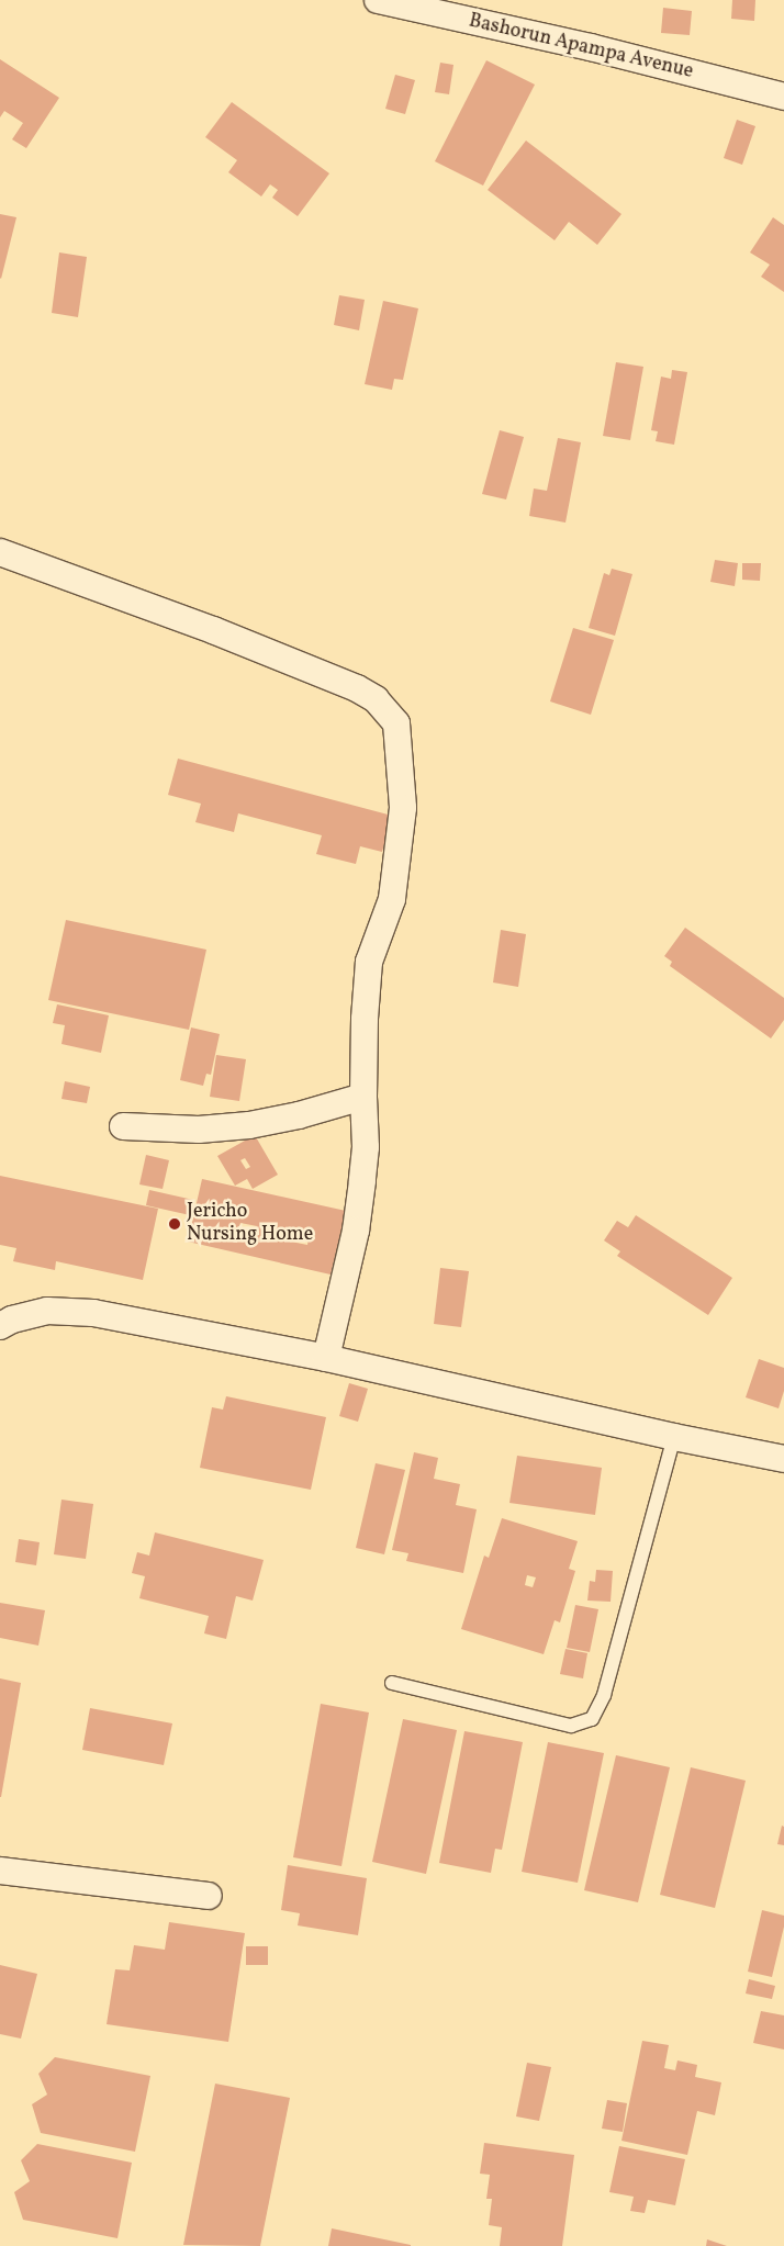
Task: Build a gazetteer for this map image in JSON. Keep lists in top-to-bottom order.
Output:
{
  "streets": {
    "street": ["Bashorun Apampa Avenue"]
  },
  "places": ["Jericho Nursing Home"]
}
